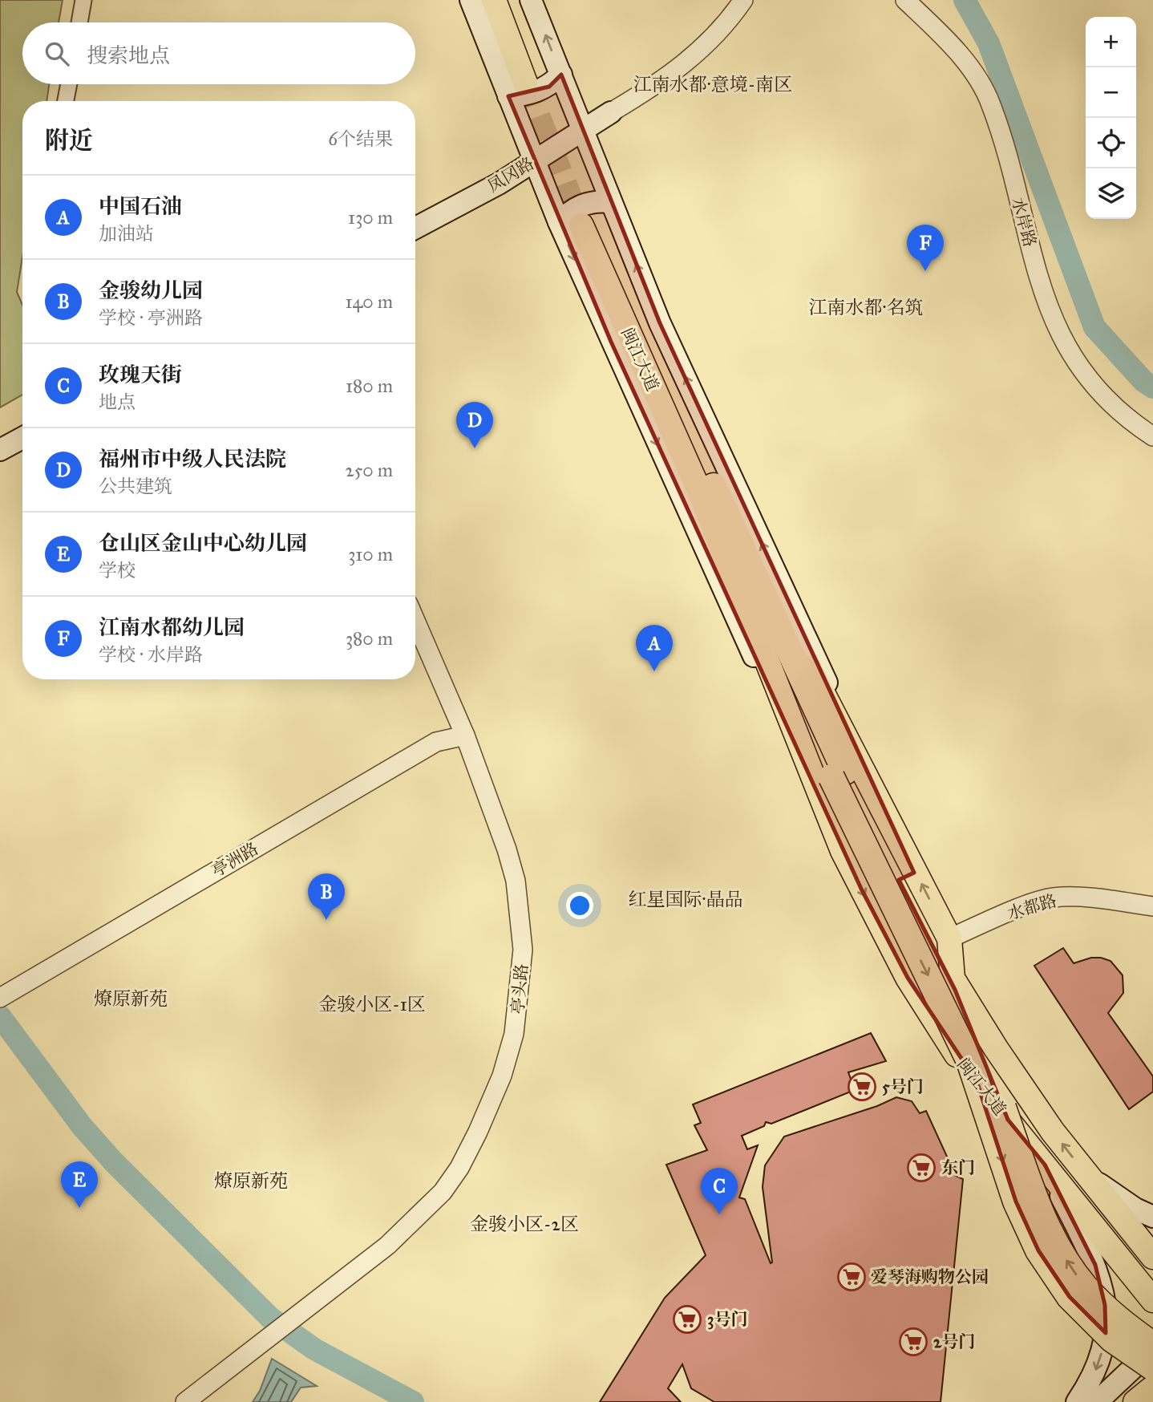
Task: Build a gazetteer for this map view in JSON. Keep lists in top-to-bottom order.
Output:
{
  "streets": {
    "main road": ["凤冈路", "闽江大道"],
    "street": [
      "水岸路",
      "亭洲路",
      "水都路",
      "亭头路"
    ]
  },
  "crossings": [
    ["闽江大道", "水都路"],
    ["亭洲路", "亭头路"]
  ],
  "districts": [
    "江南水都·意境-南区",
    "江南水都·名筑",
    "红星国际·晶品",
    "燎原新苑",
    "金骏小区-1区",
    "燎原新苑",
    "金骏小区-2区"
  ],
  "places": {
    "supermarket": [
      "5号门",
      "东门",
      "爱琴海购物公园",
      "3号门",
      "2号门"
    ]
  },
  "page": {
    "map_buttons": ["+", "−"],
    "search": "搜索地点",
    "heading": ["附近", "6个结果"],
    "list": [
      {
        "mark": "A",
        "name": "中国石油",
        "note": "加油站",
        "value": "130 m"
      },
      {
        "mark": "B",
        "name": "金骏幼儿园",
        "note": "学校 · 亭洲路",
        "value": "140 m"
      },
      {
        "mark": "C",
        "name": "玫瑰天街",
        "note": "地点",
        "value": "180 m"
      },
      {
        "mark": "D",
        "name": "福州市中级人民法院",
        "note": "公共建筑",
        "value": "250 m"
      },
      {
        "mark": "E",
        "name": "仓山区金山中心幼儿园",
        "note": "学校",
        "value": "310 m"
      },
      {
        "mark": "F",
        "name": "江南水都幼儿园",
        "note": "学校 · 水岸路",
        "value": "380 m"
      }
    ],
    "pins": [
      "F",
      "D",
      "A",
      "B",
      "E",
      "C"
    ]
  }
}
